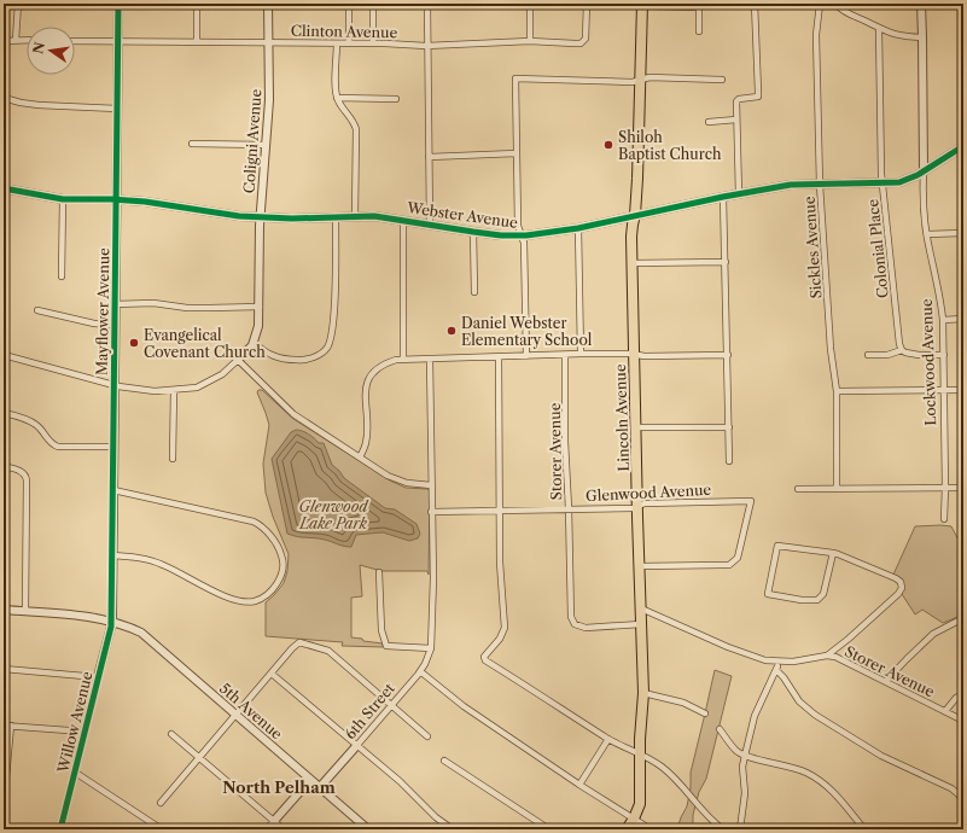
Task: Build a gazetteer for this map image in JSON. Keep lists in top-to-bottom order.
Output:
{
  "streets": {
    "main road": ["Lincoln Avenue"],
    "street": [
      "Clinton Avenue",
      "Coligni Avenue",
      "Webster Avenue",
      "Sickles Avenue",
      "Colonial Place",
      "Mayflower Avenue",
      "Lockwood Avenue",
      "Storer Avenue",
      "Glenwood Avenue",
      "5th Avenue",
      "6th Street",
      "Willow Avenue"
    ]
  },
  "crossings": [
    ["Clinton Avenue", "Coligni Avenue"],
    ["Clinton Avenue", "Mayflower Avenue"],
    ["Coligni Avenue", "Webster Avenue"],
    ["Webster Avenue", "Sickles Avenue"],
    ["Webster Avenue", "Colonial Place"],
    ["Webster Avenue", "Mayflower Avenue"],
    ["Webster Avenue", "Lockwood Avenue"],
    ["Webster Avenue", "Lincoln Avenue"],
    ["Mayflower Avenue", "5th Avenue"],
    ["Mayflower Avenue", "Willow Avenue"],
    ["Lincoln Avenue", "Storer Avenue"],
    ["Lincoln Avenue", "Glenwood Avenue"],
    ["Storer Avenue", "Glenwood Avenue"],
    ["5th Avenue", "6th Street"],
    ["5th Avenue", "Willow Avenue"]
  ],
  "districts": ["North Pelham"],
  "parks": ["Glenwood Lake Park"],
  "places": ["Shiloh Baptist Church", "Daniel Webster Elementary School", "Evangelical Covenant Church"],
  "north": "left"
}
